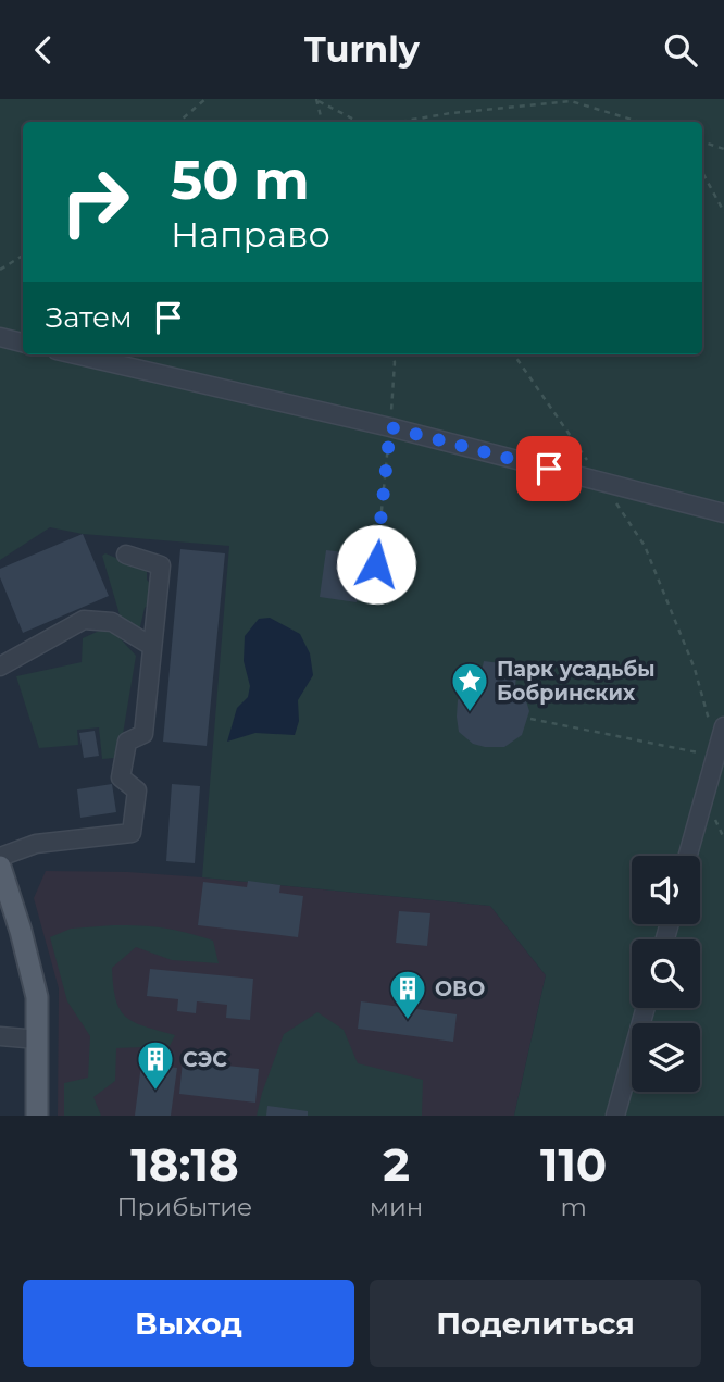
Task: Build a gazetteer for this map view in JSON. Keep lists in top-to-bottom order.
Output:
{
  "places": {
    "place": ["Парк усадьбы Бобринских"],
    "building": ["ОВО", "СЭС"]
  },
  "page": {
    "header": "Turnly",
    "turn": ["50 m", "Направо"],
    "then": "Затем",
    "eta": [
      "18:18",
      "Прибытие",
      "2",
      "мин",
      "110",
      "m"
    ],
    "buttons": ["Выход", "Поделиться"]
  }
}
